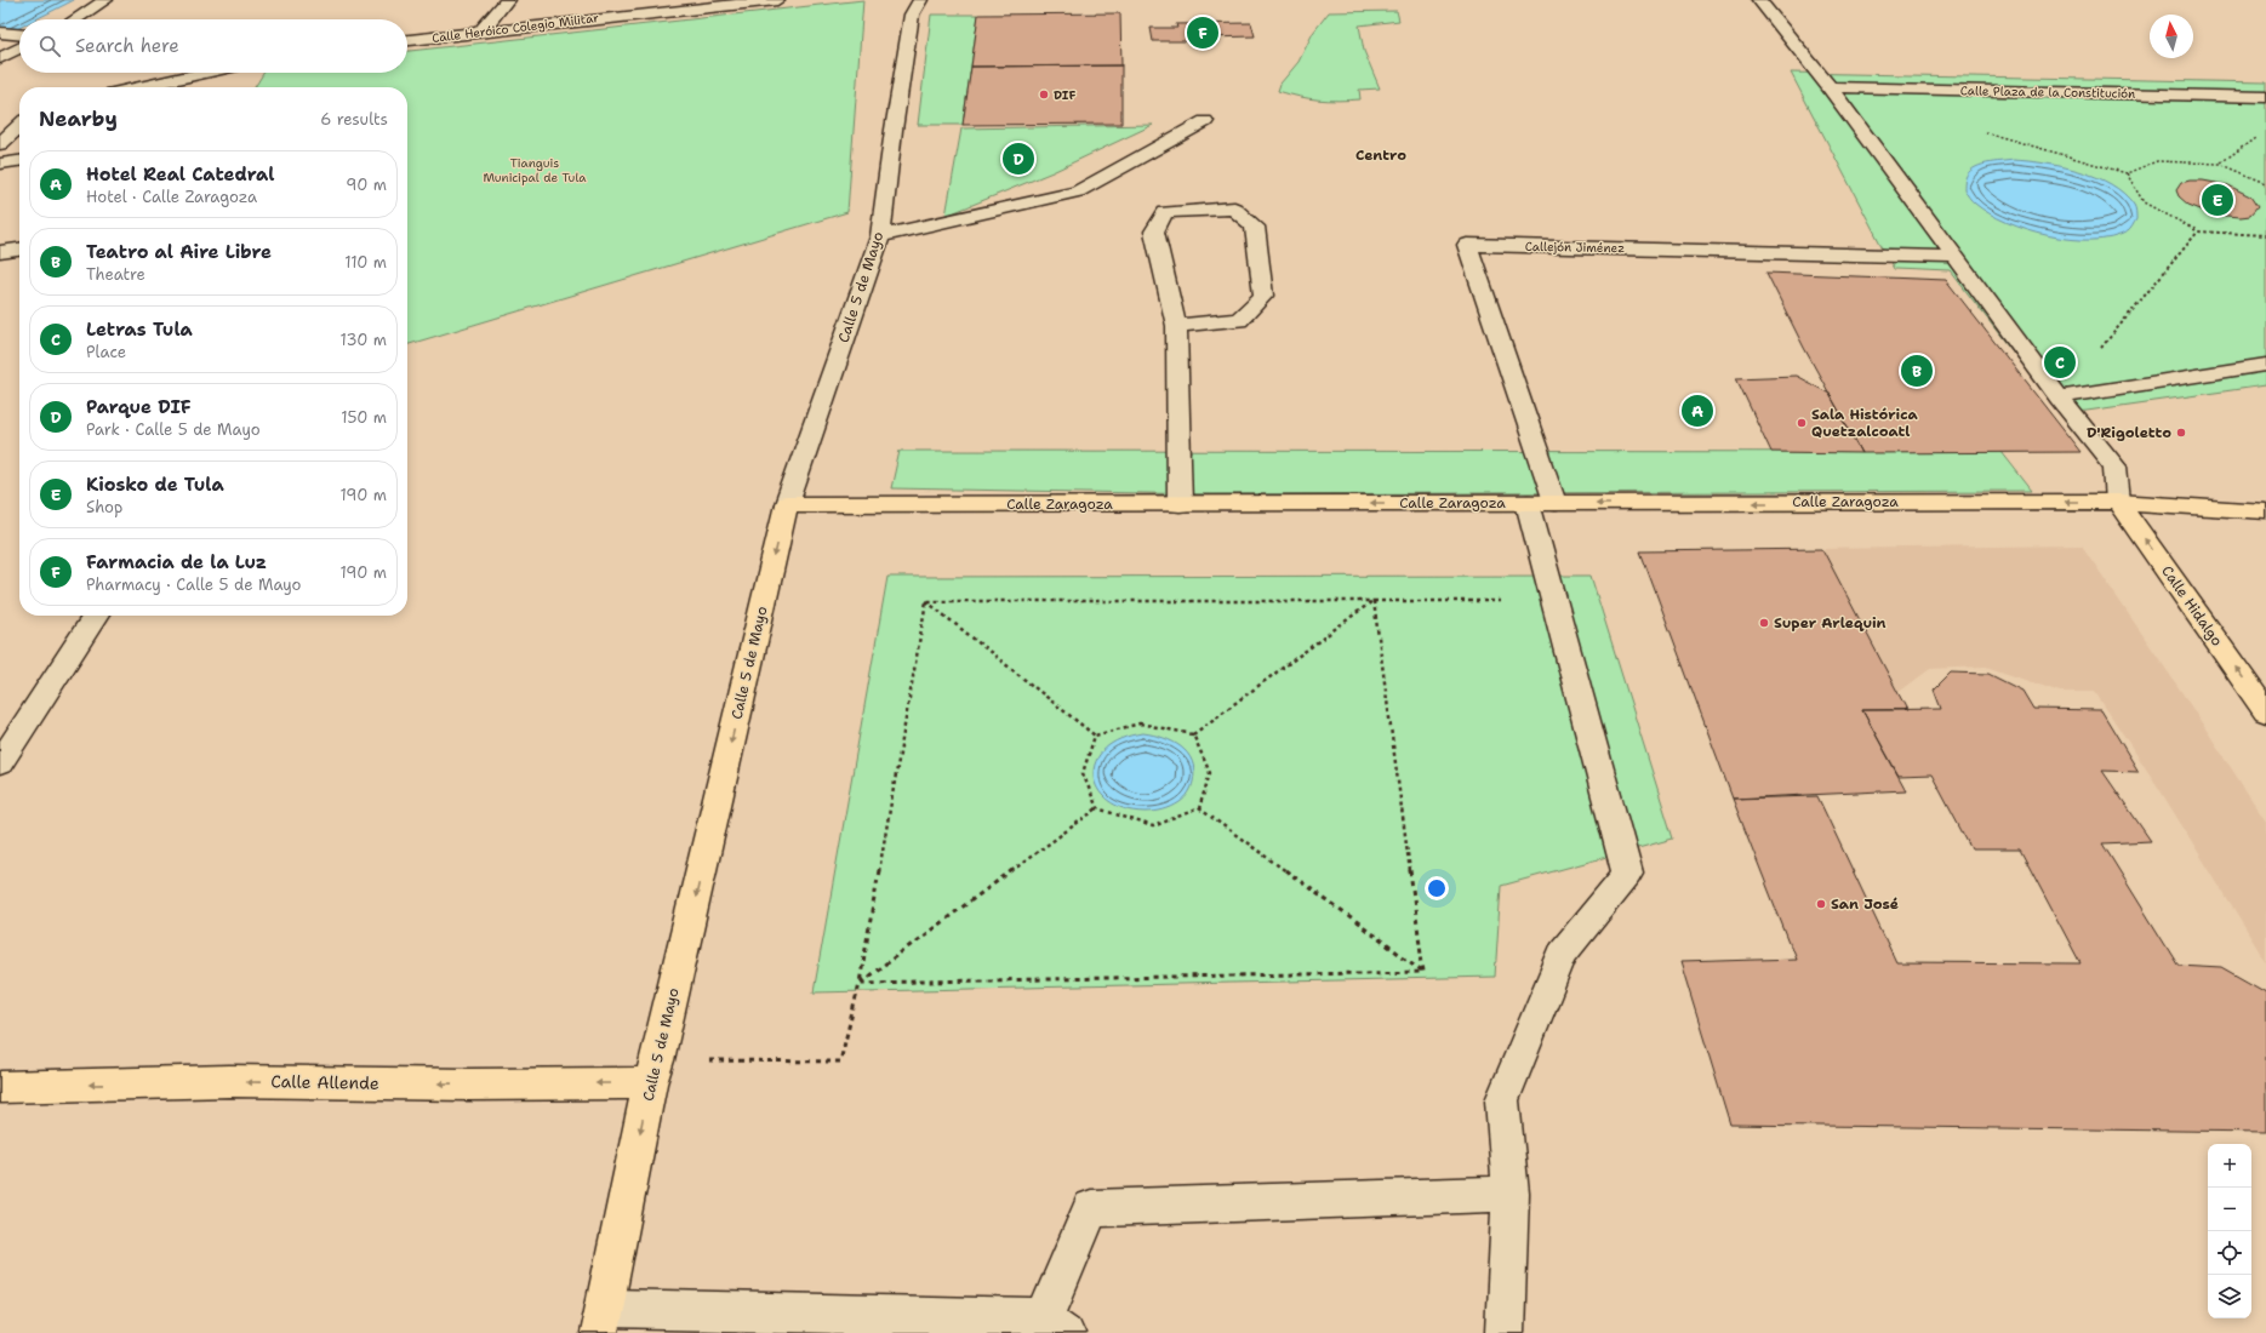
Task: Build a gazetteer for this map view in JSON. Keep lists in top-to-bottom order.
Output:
{
  "streets": {
    "main road": [
      "Calle 5 de Mayo",
      "Calle Zaragoza",
      "Calle Hidalgo",
      "Calle Allende"
    ],
    "street": ["Calle Heróico Colegio Militar", "Calle Plaza de la Constitución", "Callejón Jiménez"]
  },
  "crossings": [
    ["Callejón Jiménez", "Calle Zaragoza"],
    ["Calle 5 de Mayo", "Calle Zaragoza"],
    ["Calle 5 de Mayo", "Calle Allende"],
    ["Calle Zaragoza", "Calle Hidalgo"]
  ],
  "one_way": [
    "Calle 5 de Mayo",
    "Calle Zaragoza",
    "Calle Hidalgo",
    "Calle Allende"
  ],
  "districts": ["Centro"],
  "parks": ["Tianguis Municipal de Tula"],
  "places": [
    "DIF",
    "Sala Histórica Quetzalcoatl",
    "D'Rigoletto",
    "Super Arlequin",
    "San José"
  ],
  "north": "top",
  "page": {
    "pins": [
      "F",
      "D",
      "E",
      "C",
      "B",
      "A"
    ],
    "search": "Search here",
    "heading": ["Nearby", "6 results"],
    "list": [
      {
        "mark": "A",
        "name": "Hotel Real Catedral",
        "note": "Hotel · Calle Zaragoza",
        "value": "90 m"
      },
      {
        "mark": "B",
        "name": "Teatro al Aire Libre",
        "note": "Theatre",
        "value": "110 m"
      },
      {
        "mark": "C",
        "name": "Letras Tula",
        "note": "Place",
        "value": "130 m"
      },
      {
        "mark": "D",
        "name": "Parque DIF",
        "note": "Park · Calle 5 de Mayo",
        "value": "150 m"
      },
      {
        "mark": "E",
        "name": "Kiosko de Tula",
        "note": "Shop",
        "value": "190 m"
      },
      {
        "mark": "F",
        "name": "Farmacia de la Luz",
        "note": "Pharmacy · Calle 5 de Mayo",
        "value": "190 m"
      }
    ],
    "map_buttons": ["+", "−"]
  }
}
